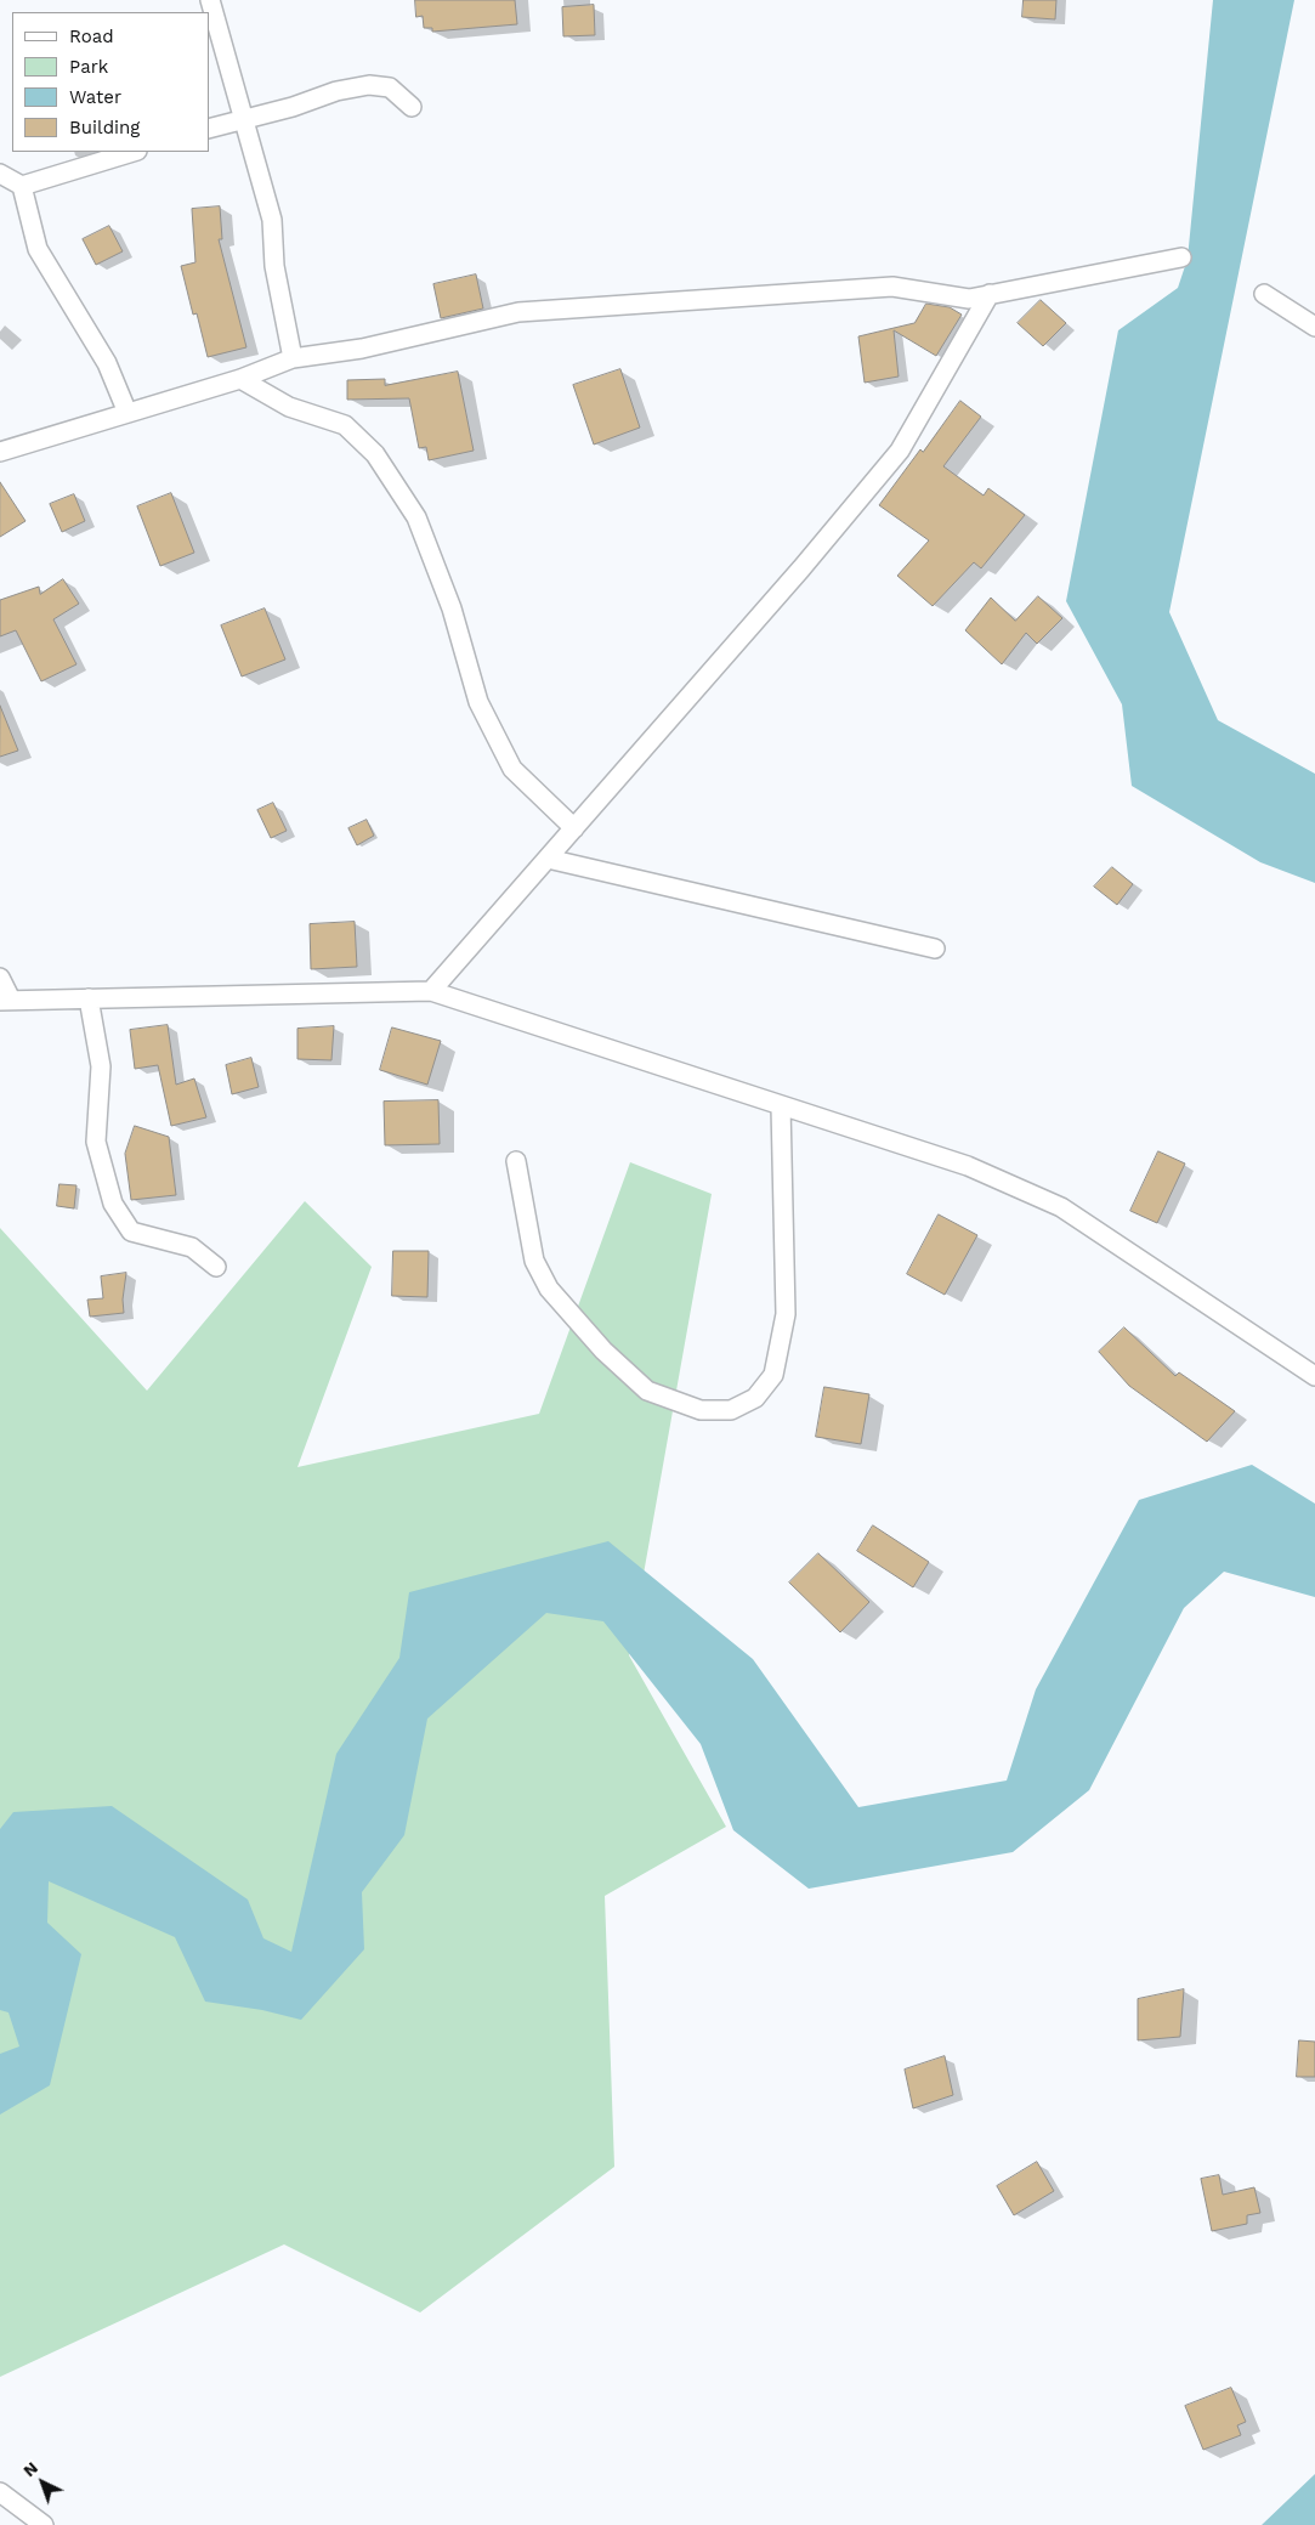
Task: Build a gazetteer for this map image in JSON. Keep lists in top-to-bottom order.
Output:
{
  "legend": [
    "Road",
    "Park",
    "Water",
    "Building"
  ],
  "north": "top left"
}
